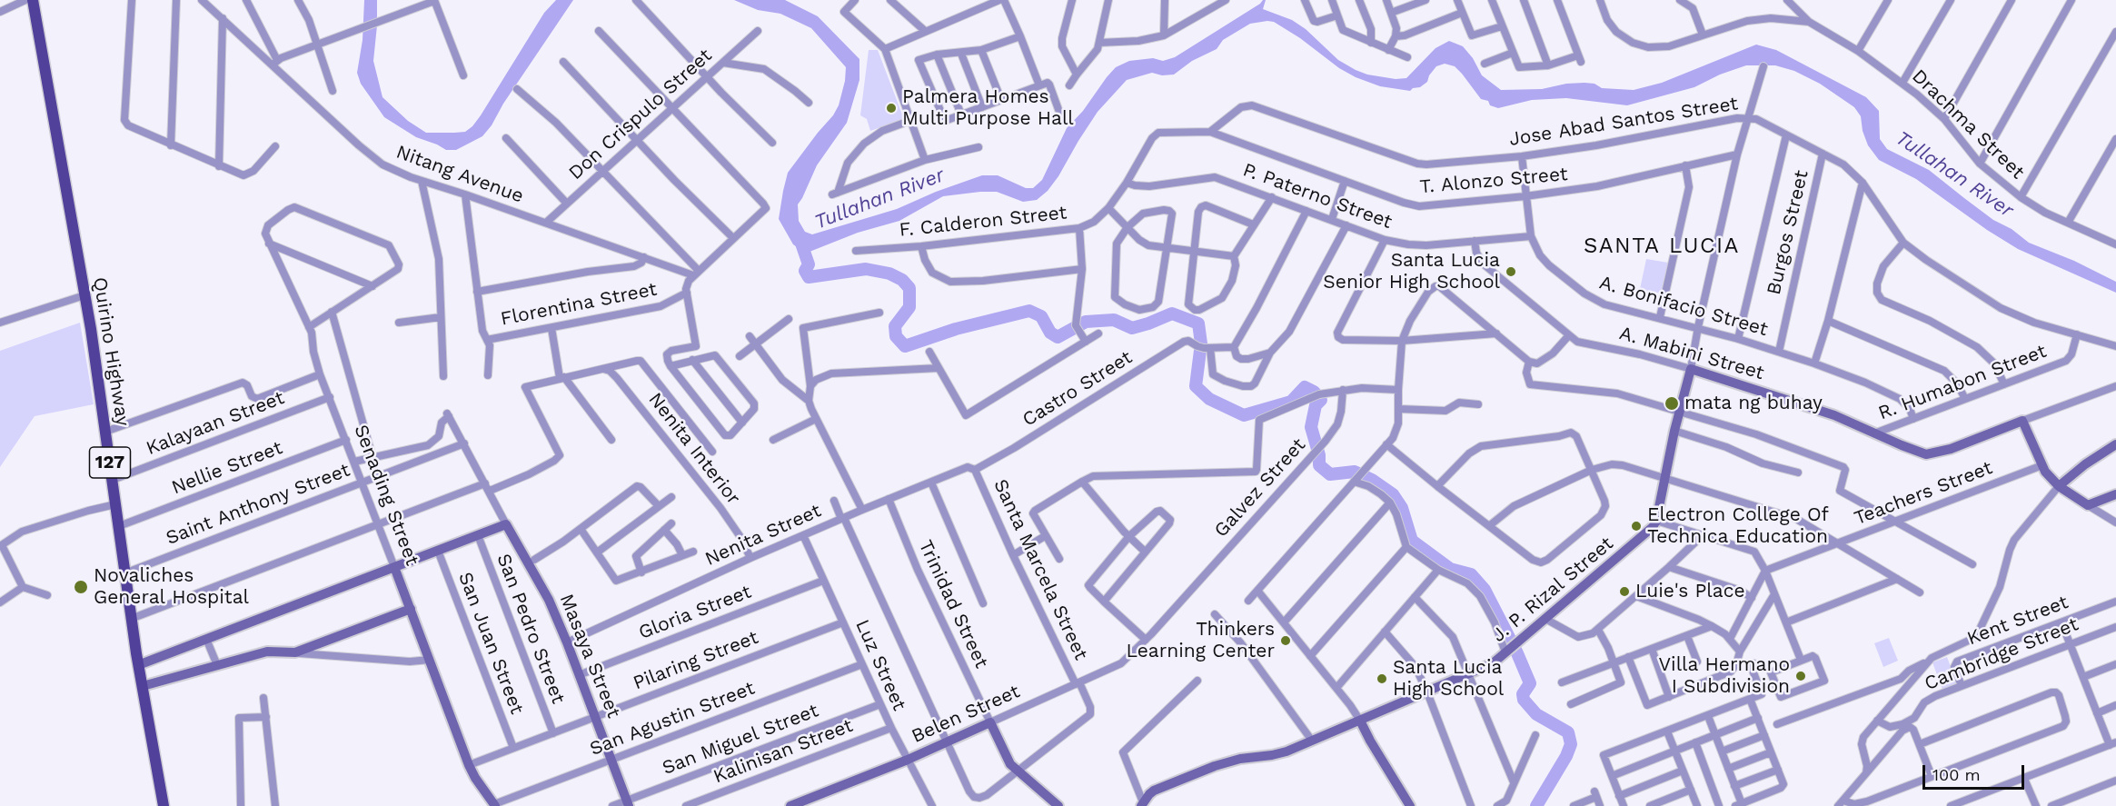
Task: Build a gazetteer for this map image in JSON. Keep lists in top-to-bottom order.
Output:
{
  "streets": {
    "main road": ["Quirino Highway", "127"],
    "street": [
      "Don Crispulo Street",
      "Jose Abad Santos Street",
      "Drachma Street",
      "Nitang Avenue",
      "T. Alonzo Street",
      "P. Paterno Street",
      "F. Calderon Street",
      "Burgos Street",
      "Florentina Street",
      "A. Bonifacio Street",
      "A. Mabini Street",
      "R. Humabon Street",
      "Castro Street",
      "Kalayaan Street",
      "Nenita Interior",
      "Nellie Street",
      "Galvez Street",
      "Teachers Street",
      "Senading Street",
      "Saint Anthony Street",
      "Nenita Street",
      "Santa Marcela Street",
      "J. P. Rizal Street",
      "Trinidad Street",
      "Gloria Street",
      "Kent Street",
      "San Pedro Street",
      "San Juan Street",
      "Cambridge Street",
      "Masaya Street",
      "Pilaring Street",
      "Luz Street",
      "Belen Street",
      "San Agustin Street",
      "San Miguel Street",
      "Kalinisan Street"
    ]
  },
  "crossings": [
    ["Don Crispulo Street", "Nitang Avenue"],
    ["Jose Abad Santos Street", "T. Alonzo Street"],
    ["Jose Abad Santos Street", "Burgos Street"],
    ["Jose Abad Santos Street", "A. Bonifacio Street"],
    ["Jose Abad Santos Street", "R. Humabon Street"],
    ["T. Alonzo Street", "P. Paterno Street"],
    ["T. Alonzo Street", "F. Calderon Street"],
    ["T. Alonzo Street", "A. Bonifacio Street"],
    ["P. Paterno Street", "F. Calderon Street"],
    ["P. Paterno Street", "A. Bonifacio Street"],
    ["P. Paterno Street", "A. Mabini Street"],
    ["Burgos Street", "A. Bonifacio Street"],
    ["A. Bonifacio Street", "R. Humabon Street"],
    ["Quirino Highway", "Kalayaan Street"],
    ["Quirino Highway", "Nellie Street"],
    ["Quirino Highway", "Saint Anthony Street"],
    ["A. Mabini Street", "R. Humabon Street"],
    ["Castro Street", "Nenita Street"],
    ["Castro Street", "Santa Marcela Street"],
    ["Kalayaan Street", "Senading Street"],
    ["Nenita Interior", "Nenita Street"],
    ["Nellie Street", "Senading Street"],
    ["Galvez Street", "Belen Street"],
    ["Senading Street", "Saint Anthony Street"],
    ["Senading Street", "Pilaring Street"],
    ["Senading Street", "San Agustin Street"],
    ["Nenita Street", "Santa Marcela Street"],
    ["Nenita Street", "Trinidad Street"],
    ["Nenita Street", "Masaya Street"],
    ["Nenita Street", "Luz Street"],
    ["Santa Marcela Street", "Belen Street"],
    ["Trinidad Street", "Belen Street"],
    ["Gloria Street", "Masaya Street"],
    ["Gloria Street", "Luz Street"],
    ["Kent Street", "Cambridge Street"],
    ["San Pedro Street", "Pilaring Street"],
    ["San Juan Street", "Pilaring Street"],
    ["Masaya Street", "Pilaring Street"],
    ["Masaya Street", "San Agustin Street"],
    ["Masaya Street", "San Miguel Street"],
    ["Pilaring Street", "Luz Street"],
    ["Luz Street", "Belen Street"],
    ["Luz Street", "San Agustin Street"],
    ["Luz Street", "San Miguel Street"],
    ["Luz Street", "Kalinisan Street"]
  ],
  "districts": ["SANTA LUCIA"],
  "water": ["Tullahan River"],
  "places": [
    "Palmera Homes Multi Purpose Hall",
    "Santa Lucia Senior High School",
    "mata ng buhay",
    "Electron College Of Technica Education",
    "Novaliches General Hospital",
    "Luie's Place",
    "Thinkers Learning Center",
    "Villa Hermano I Subdivision",
    "Santa Lucia High School"
  ],
  "scale_bar": "100 m"
}
